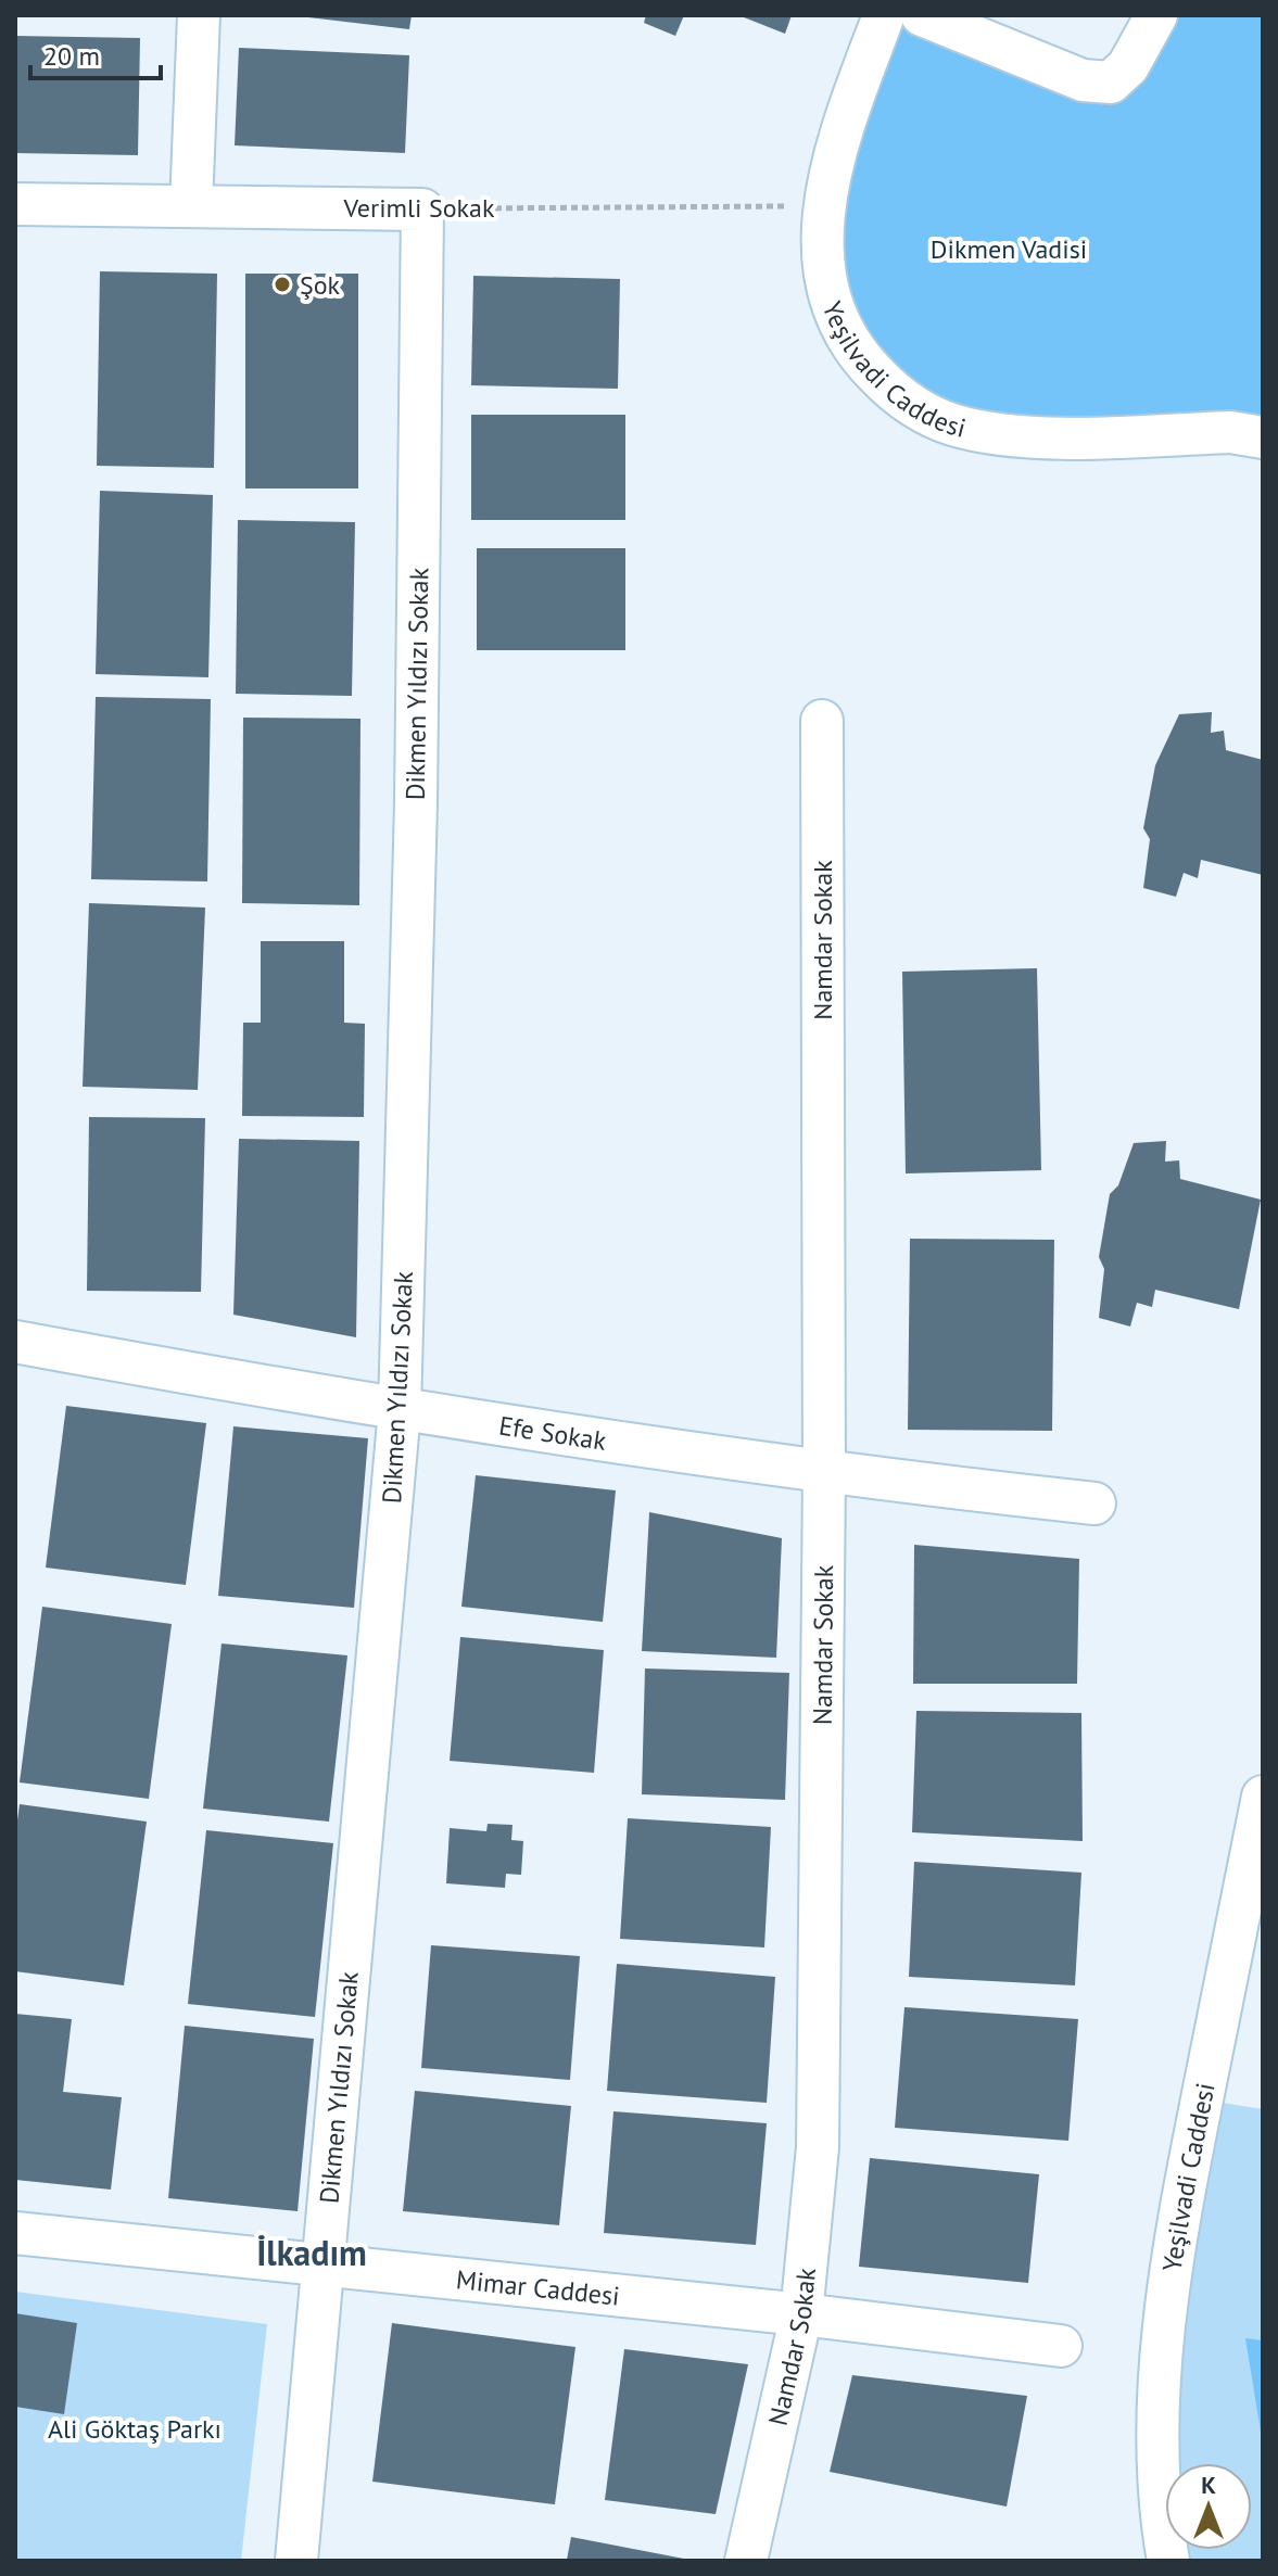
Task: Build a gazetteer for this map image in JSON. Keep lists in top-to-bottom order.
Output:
{
  "streets": {
    "street": [
      "Verimli Sokak",
      "Yeşilvadi Caddesi",
      "Dikmen Yıldızı Sokak",
      "Namdar Sokak",
      "Efe Sokak",
      "Mimar Caddesi"
    ]
  },
  "crossings": [
    ["Verimli Sokak", "Yeşilvadi Caddesi"],
    ["Verimli Sokak", "Dikmen Yıldızı Sokak"],
    ["Dikmen Yıldızı Sokak", "Efe Sokak"],
    ["Dikmen Yıldızı Sokak", "Mimar Caddesi"],
    ["Namdar Sokak", "Efe Sokak"],
    ["Namdar Sokak", "Mimar Caddesi"]
  ],
  "districts": ["İlkadım"],
  "parks": ["Dikmen Vadisi", "Ali Göktaş Parkı"],
  "places": ["Şok"],
  "scale_bar": "20 m",
  "north": "top"
}
